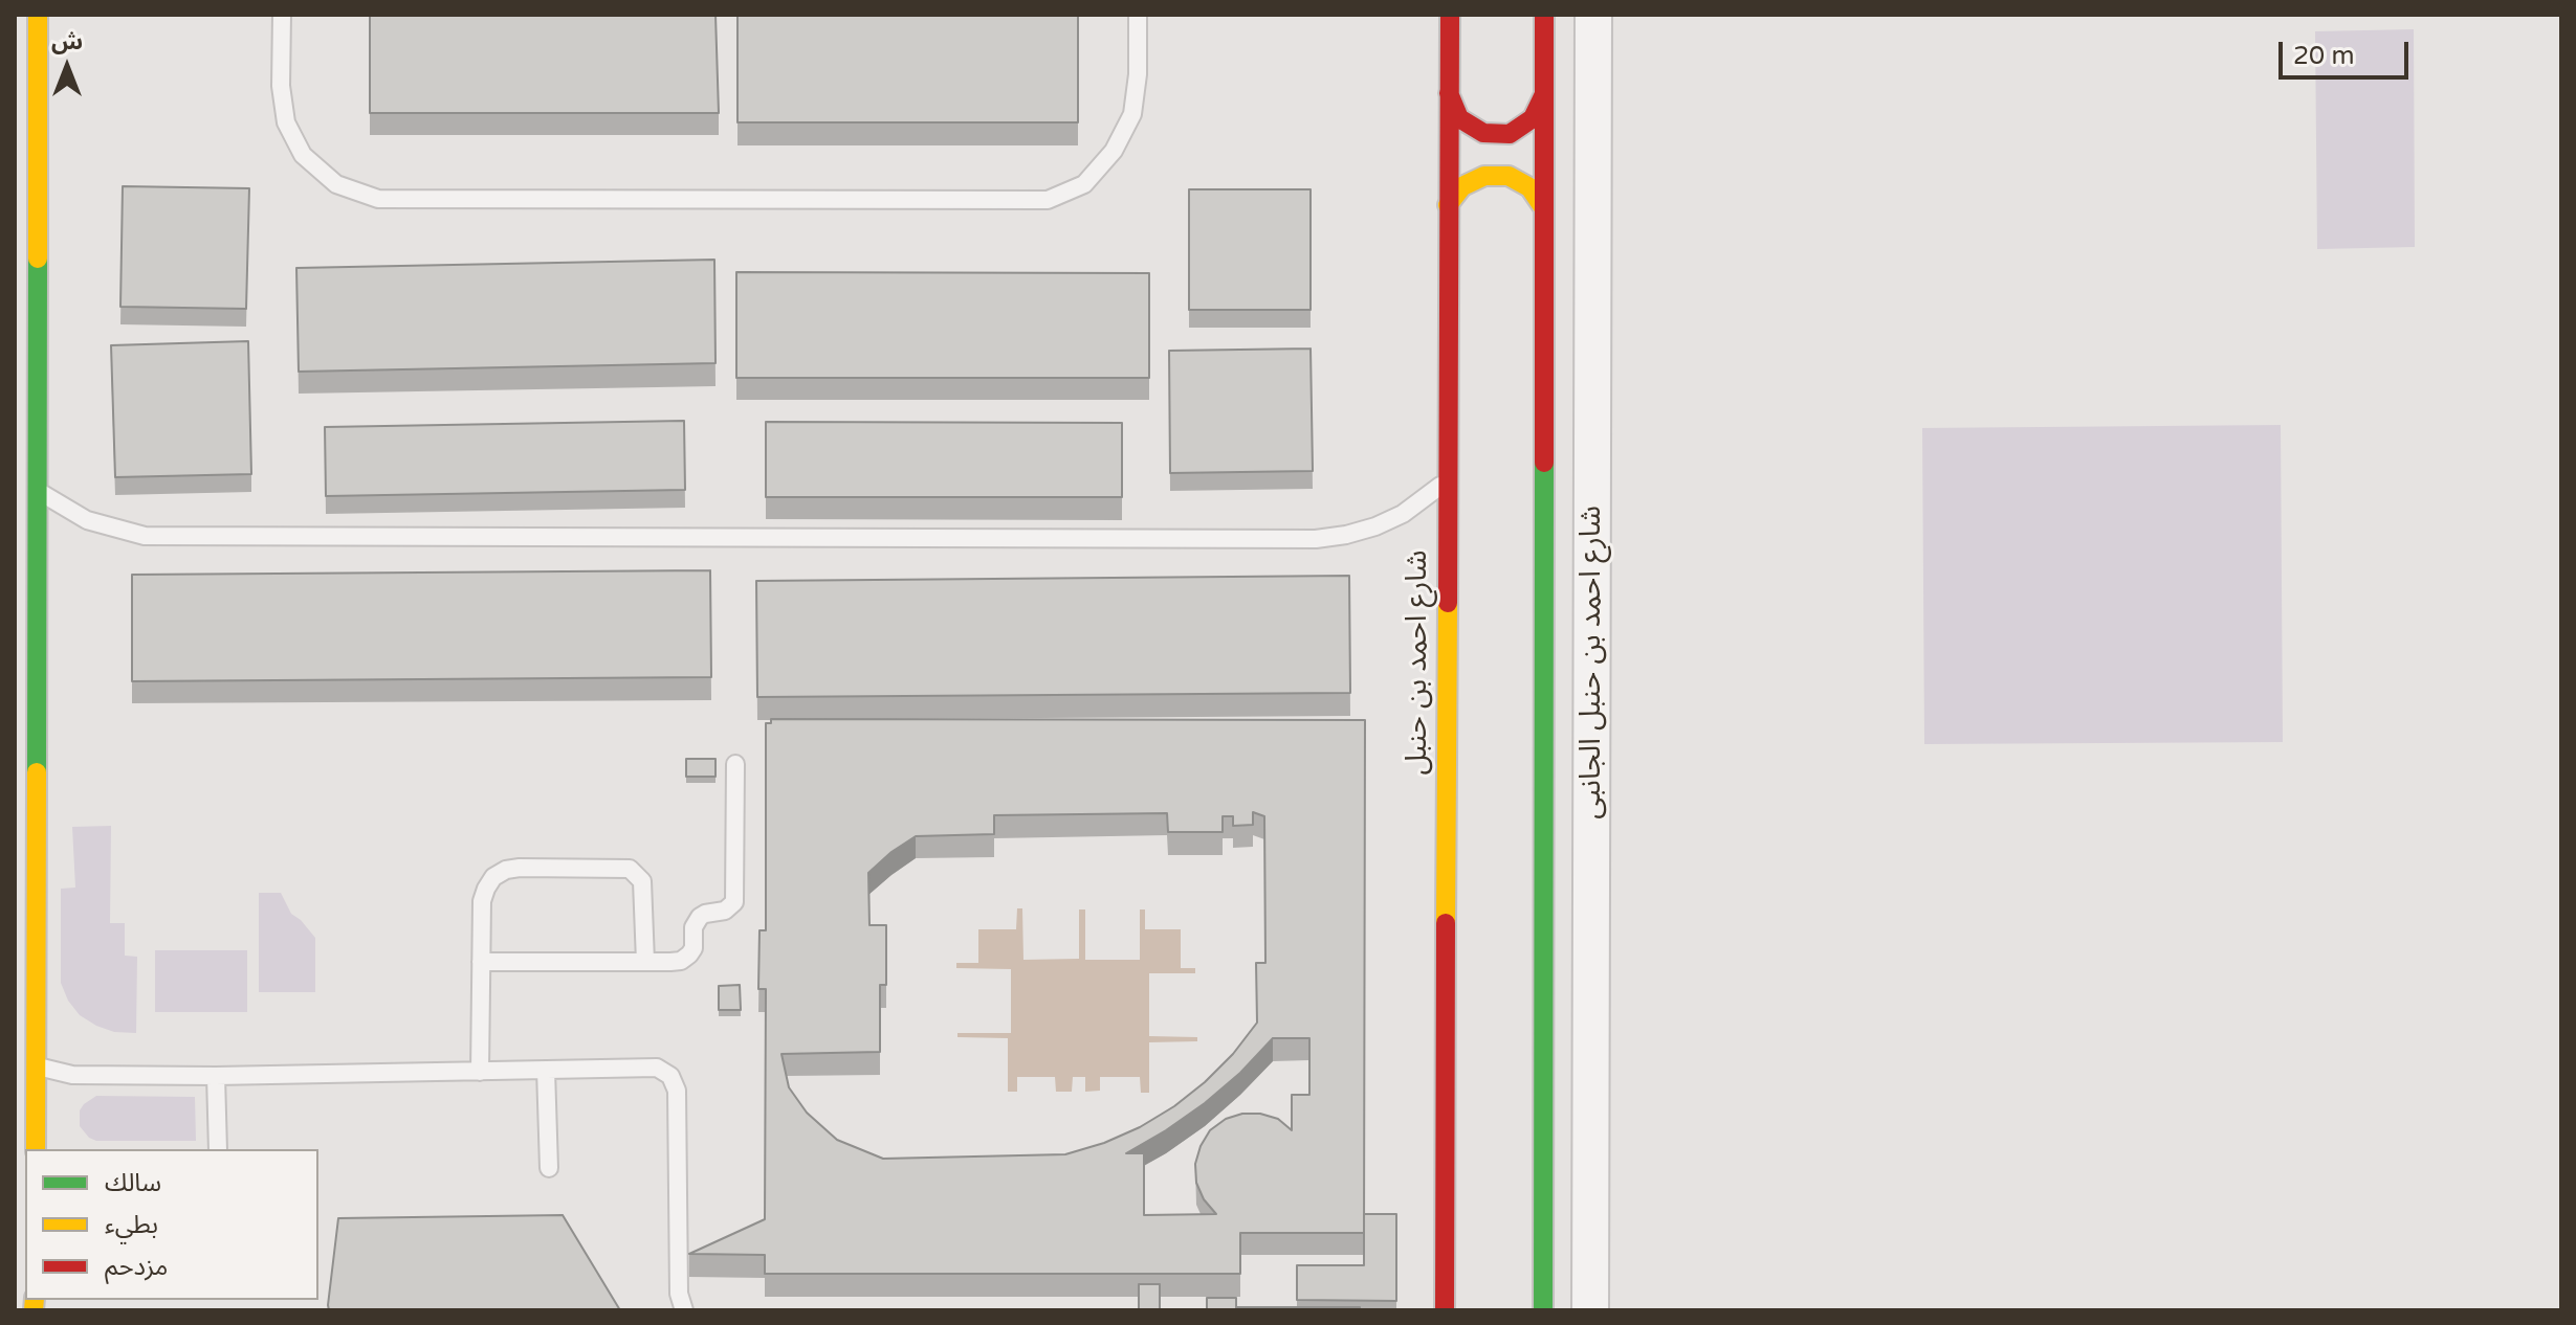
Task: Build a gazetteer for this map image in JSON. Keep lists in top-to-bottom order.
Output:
{
  "streets": {
    "street": ["شارع احمد بن حنبل", "شارع احمد بن حنبل الجانبى"]
  },
  "legend": ["سالك", "بطيء", "مزدحم"],
  "scale_bar": "20 m",
  "north": "top"
}
